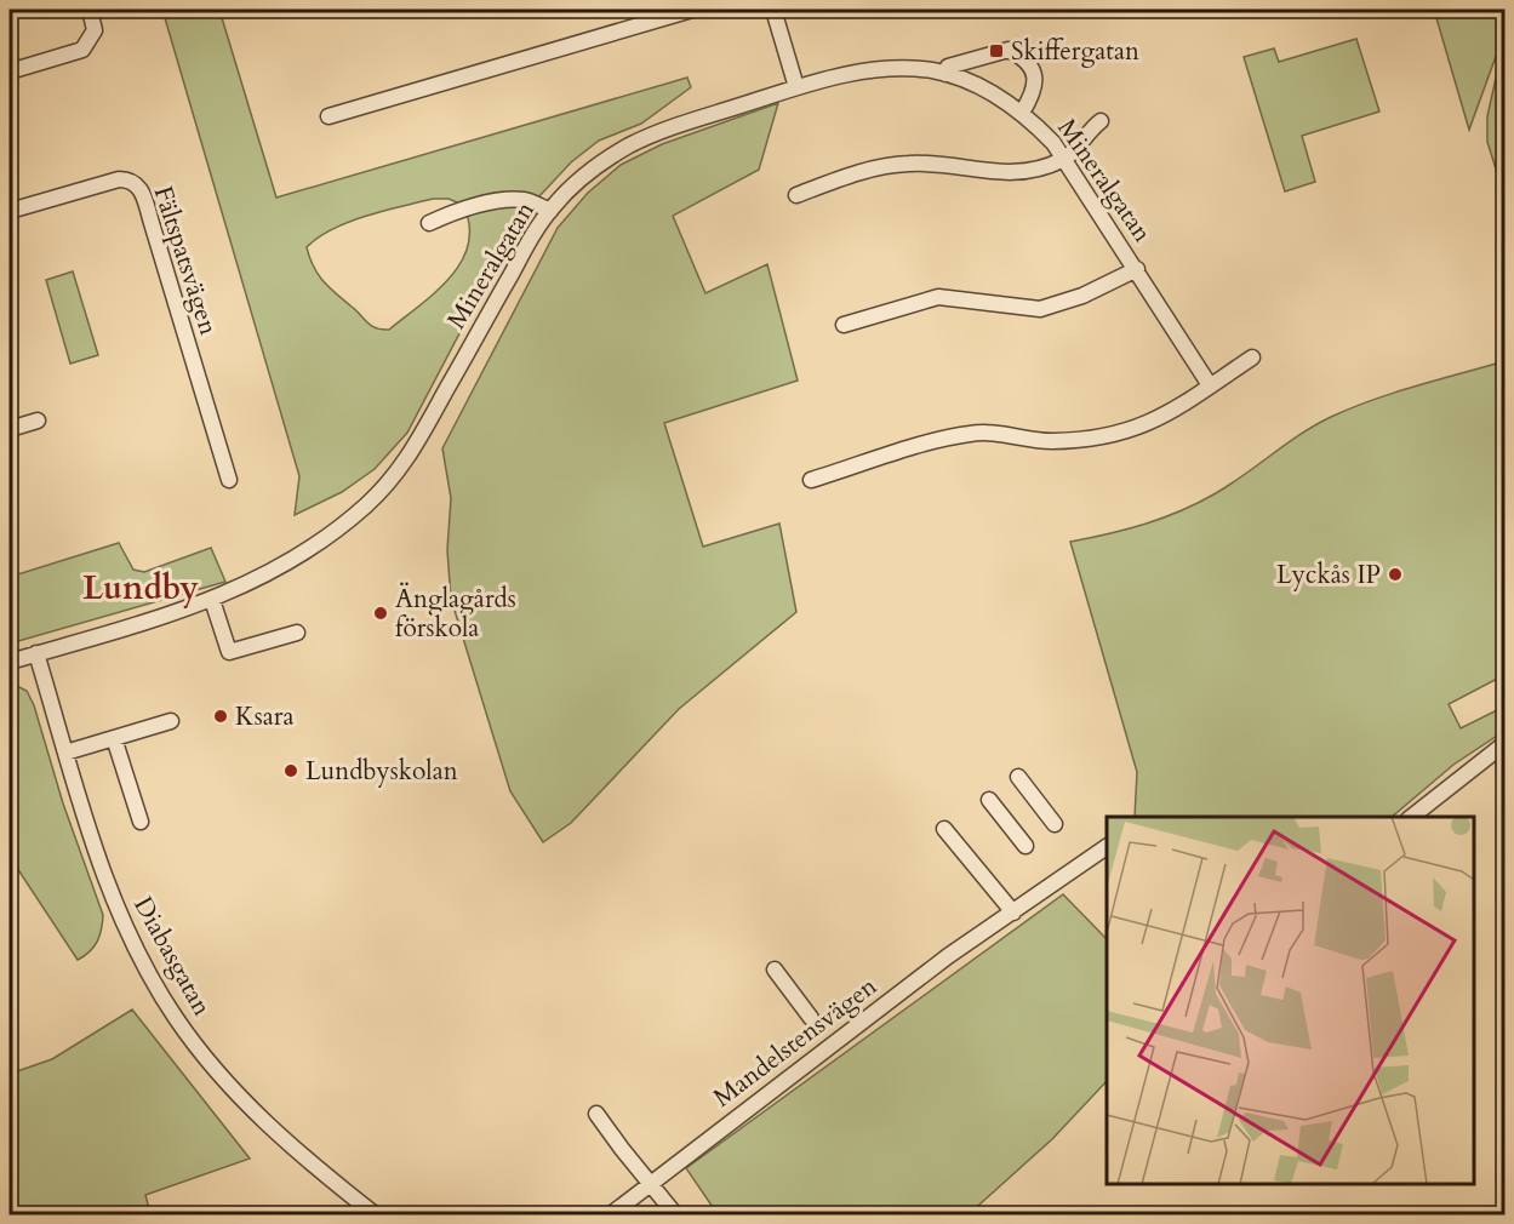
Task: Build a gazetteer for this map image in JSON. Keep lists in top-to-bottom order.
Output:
{
  "streets": {
    "street": [
      "Mineralgatan",
      "Fältspatsvägen",
      "Diabasgatan",
      "Mandelstensvägen"
    ]
  },
  "crossings": [
    ["Mineralgatan", "Diabasgatan"]
  ],
  "districts": ["Lundby"],
  "places": {
    "transit": ["Skiffergatan"],
    "other": [
      "Lyckås IP",
      "Änglagårds förskola",
      "Ksara",
      "Lundbyskolan"
    ]
  }
}
